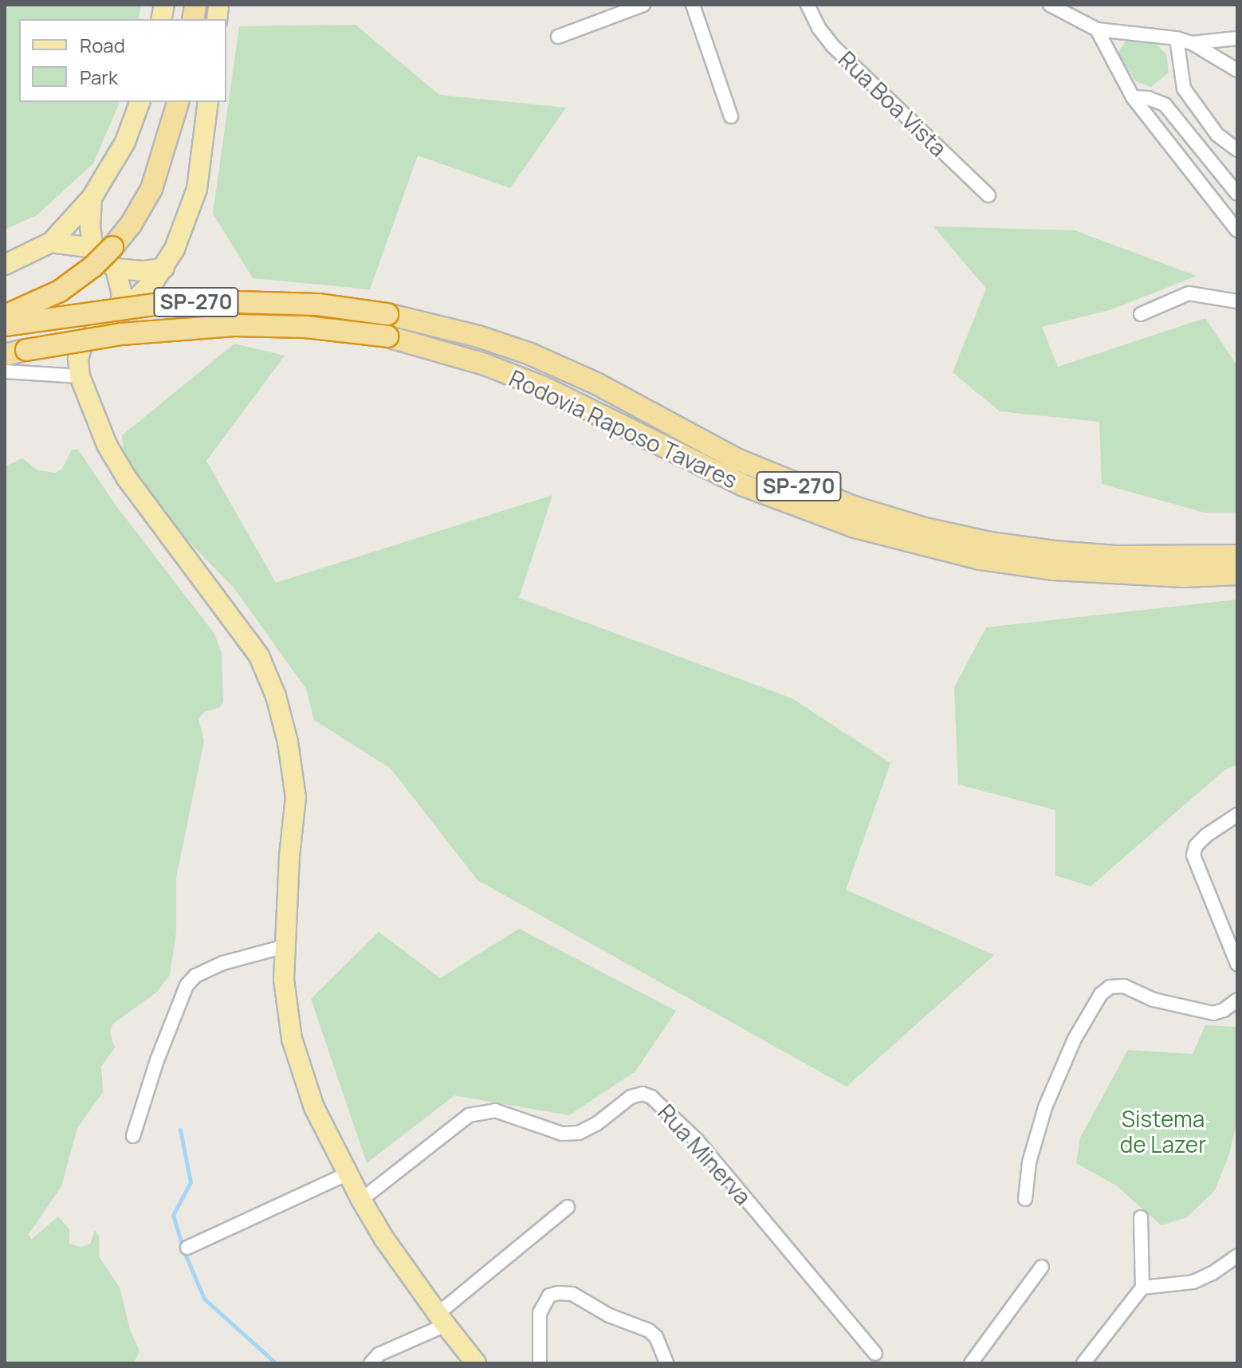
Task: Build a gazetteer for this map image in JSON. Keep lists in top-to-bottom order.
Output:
{
  "streets": {
    "highway": ["SP-270", "Rodovia Raposo Tavares"],
    "street": ["Rua Boa Vista", "Rua Minerva"]
  },
  "parks": ["Sistema de Lazer"],
  "legend": ["Road", "Park"]
}
